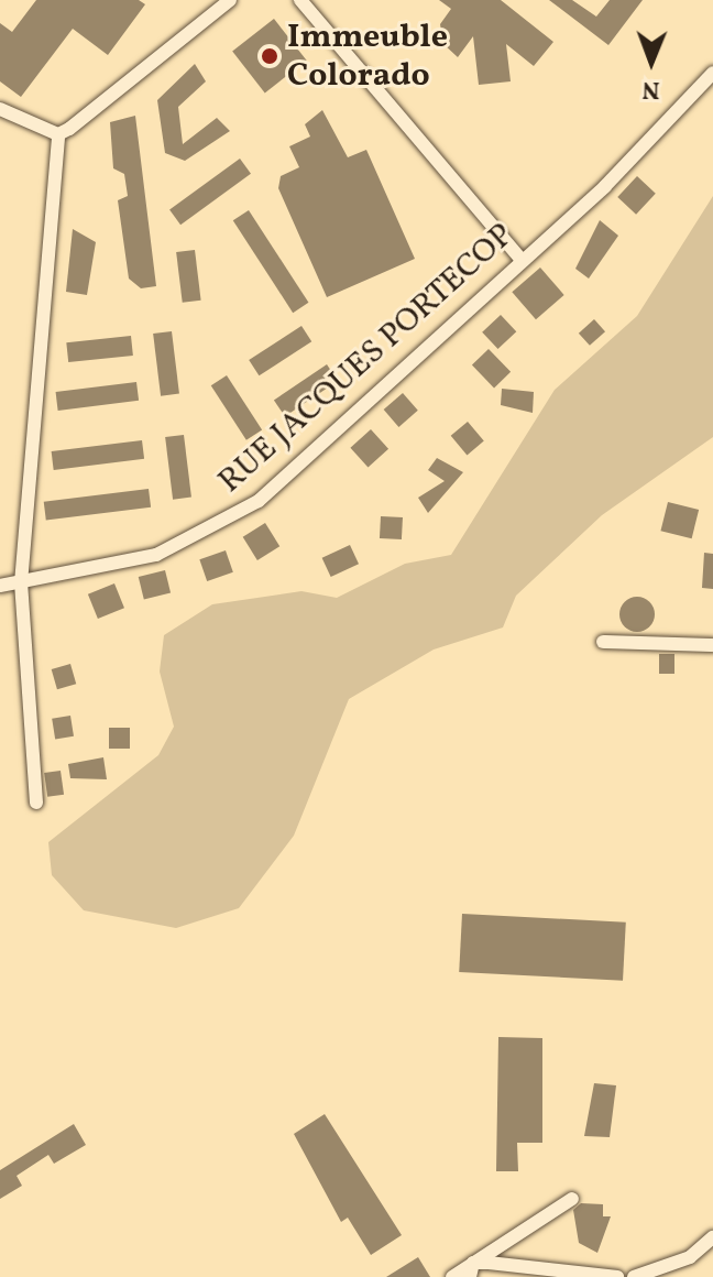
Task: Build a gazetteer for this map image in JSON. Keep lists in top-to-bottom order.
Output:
{
  "streets": {
    "street": ["RUE JACQUES PORTECOP"]
  },
  "places": ["Immeuble Colorado"],
  "north": "bottom"
}
